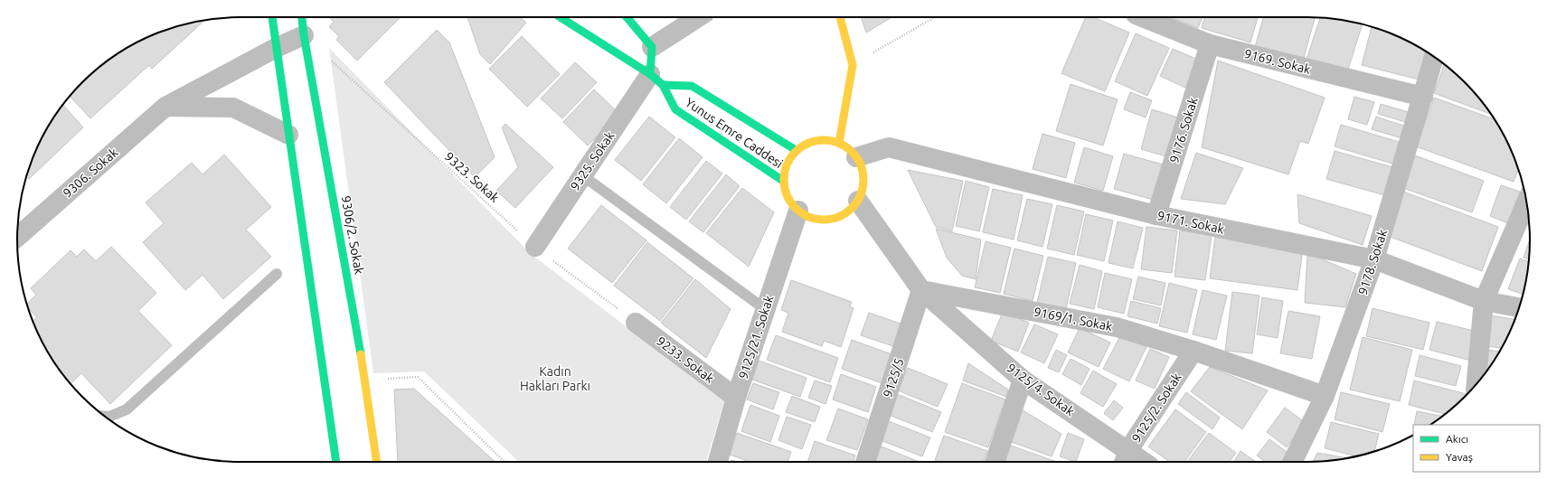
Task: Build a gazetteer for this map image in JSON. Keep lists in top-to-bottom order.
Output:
{
  "streets": {
    "main road": ["Yunus Emre Caddesi", "9306/2. Sokak"],
    "street": [
      "9169. Sokak",
      "9176. Sokak",
      "9325. Sokak",
      "9306. Sokak",
      "9171. Sokak",
      "9178. Sokak",
      "9169/1. Sokak",
      "9125/21. Sokak",
      "9233. Sokak",
      "9125/5",
      "9125/4. Sokak",
      "9125/2. Sokak"
    ],
    "path": ["9323. Sokak"]
  },
  "crossings": [
    ["9169. Sokak", "9176. Sokak"],
    ["9169. Sokak", "9178. Sokak"],
    ["9176. Sokak", "9171. Sokak"],
    ["Yunus Emre Caddesi", "9325. Sokak"],
    ["Yunus Emre Caddesi", "9171. Sokak"],
    ["Yunus Emre Caddesi", "9125/21. Sokak"],
    ["9325. Sokak", "9323. Sokak"],
    ["9306. Sokak", "9306/2. Sokak"],
    ["9323. Sokak", "9233. Sokak"],
    ["9171. Sokak", "9178. Sokak"],
    ["9171. Sokak", "9125/21. Sokak"],
    ["9178. Sokak", "9169/1. Sokak"],
    ["9169/1. Sokak", "9125/5"],
    ["9169/1. Sokak", "9125/4. Sokak"],
    ["9169/1. Sokak", "9125/2. Sokak"],
    ["9125/21. Sokak", "9233. Sokak"],
    ["9125/5", "9125/4. Sokak"],
    ["9125/4. Sokak", "9125/2. Sokak"]
  ],
  "parks": ["Kadın Hakları Parkı"],
  "legend": ["Akıcı", "Yavaş"]
}
